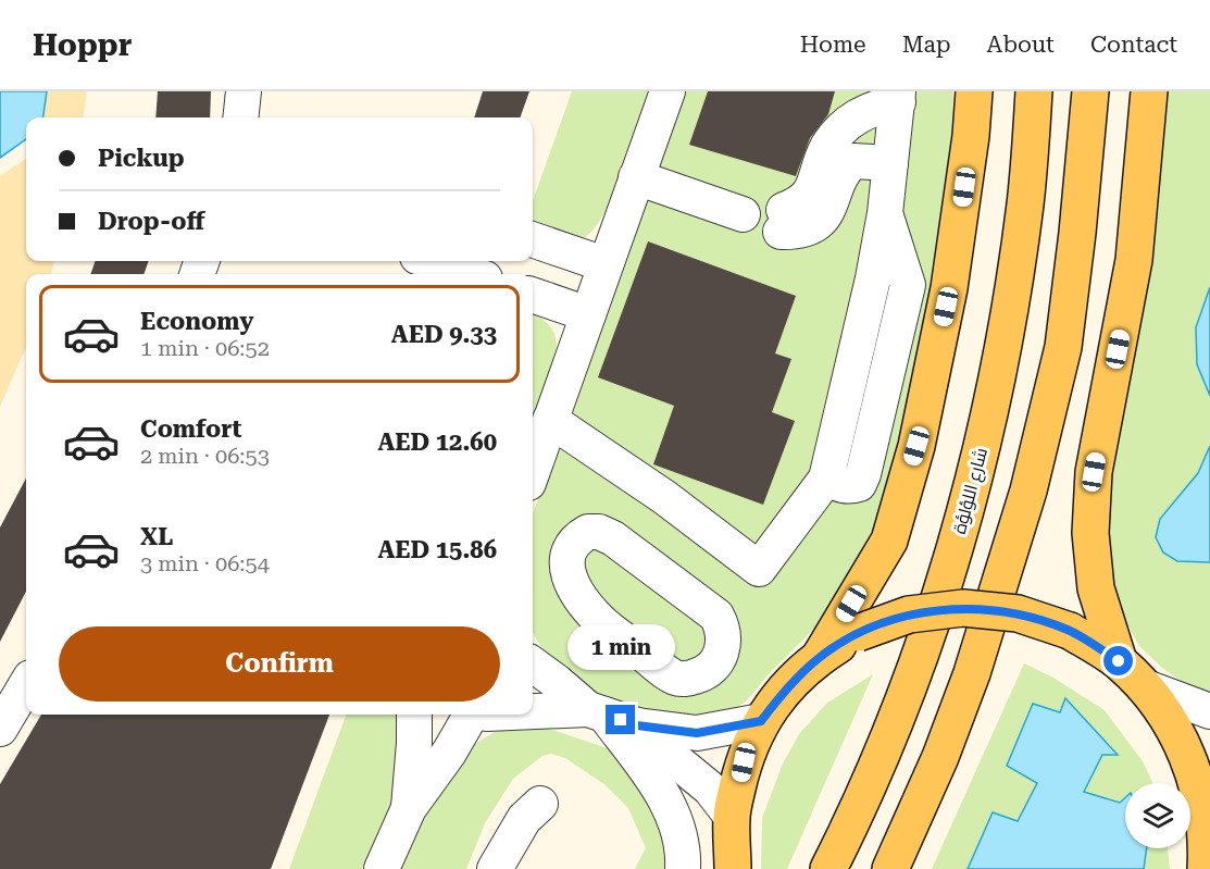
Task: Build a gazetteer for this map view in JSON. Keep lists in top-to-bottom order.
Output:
{
  "streets": {
    "main road": ["شارع اللؤلؤة"]
  },
  "page": {
    "header": "Hoppr",
    "nav": [
      "Home",
      "Map",
      "About",
      "Contact"
    ],
    "banner": ["Pickup", "Drop-off"],
    "list": [
      {
        "name": "Economy",
        "note": "1 min · 06:52",
        "value": "AED 9.33"
      },
      {
        "name": "Comfort",
        "note": "2 min · 06:53",
        "value": "AED 12.60"
      },
      {
        "name": "XL",
        "note": "3 min · 06:54",
        "value": "AED 15.86"
      }
    ],
    "buttons": "Confirm",
    "bubble": "1 min"
  }
}
